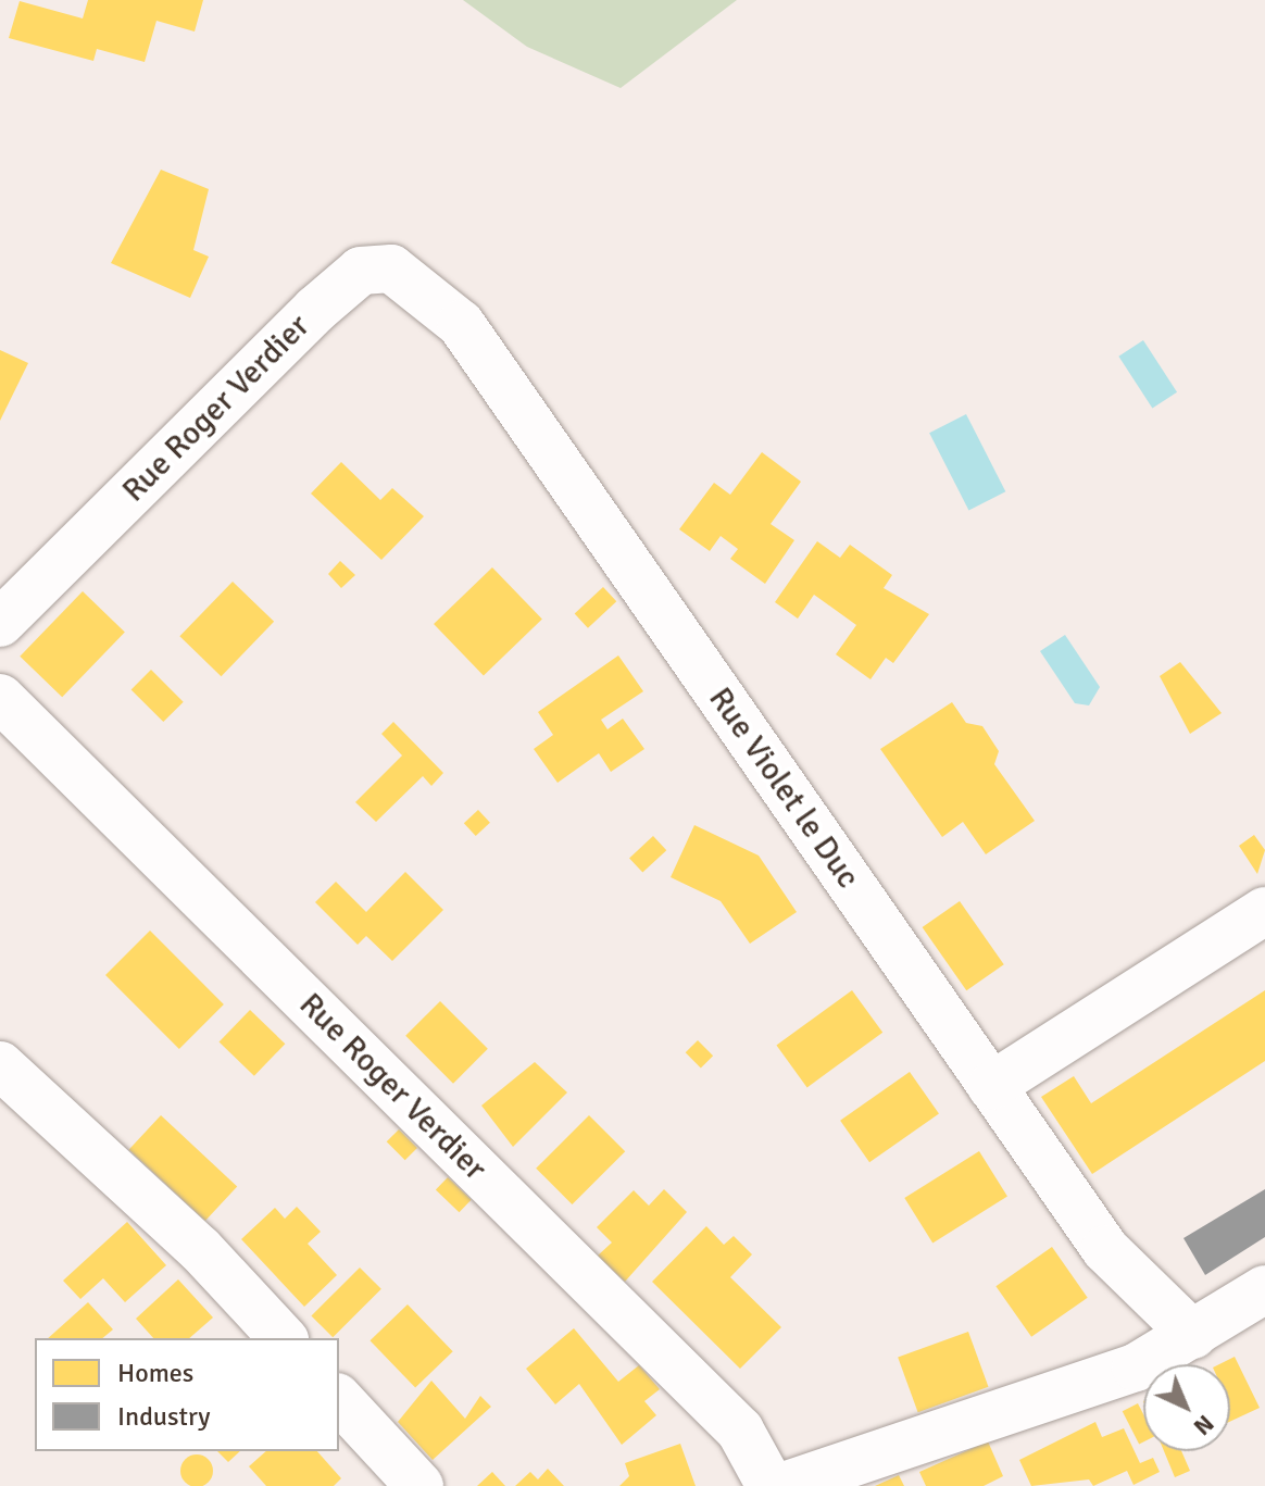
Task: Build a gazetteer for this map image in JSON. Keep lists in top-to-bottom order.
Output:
{
  "streets": {
    "street": ["Rue Roger Verdier", "Rue Violet le Duc"]
  },
  "crossings": [
    ["Rue Roger Verdier", "Rue Violet le Duc"]
  ],
  "legend": ["Homes", "Industry"],
  "north": "bottom right"
}
